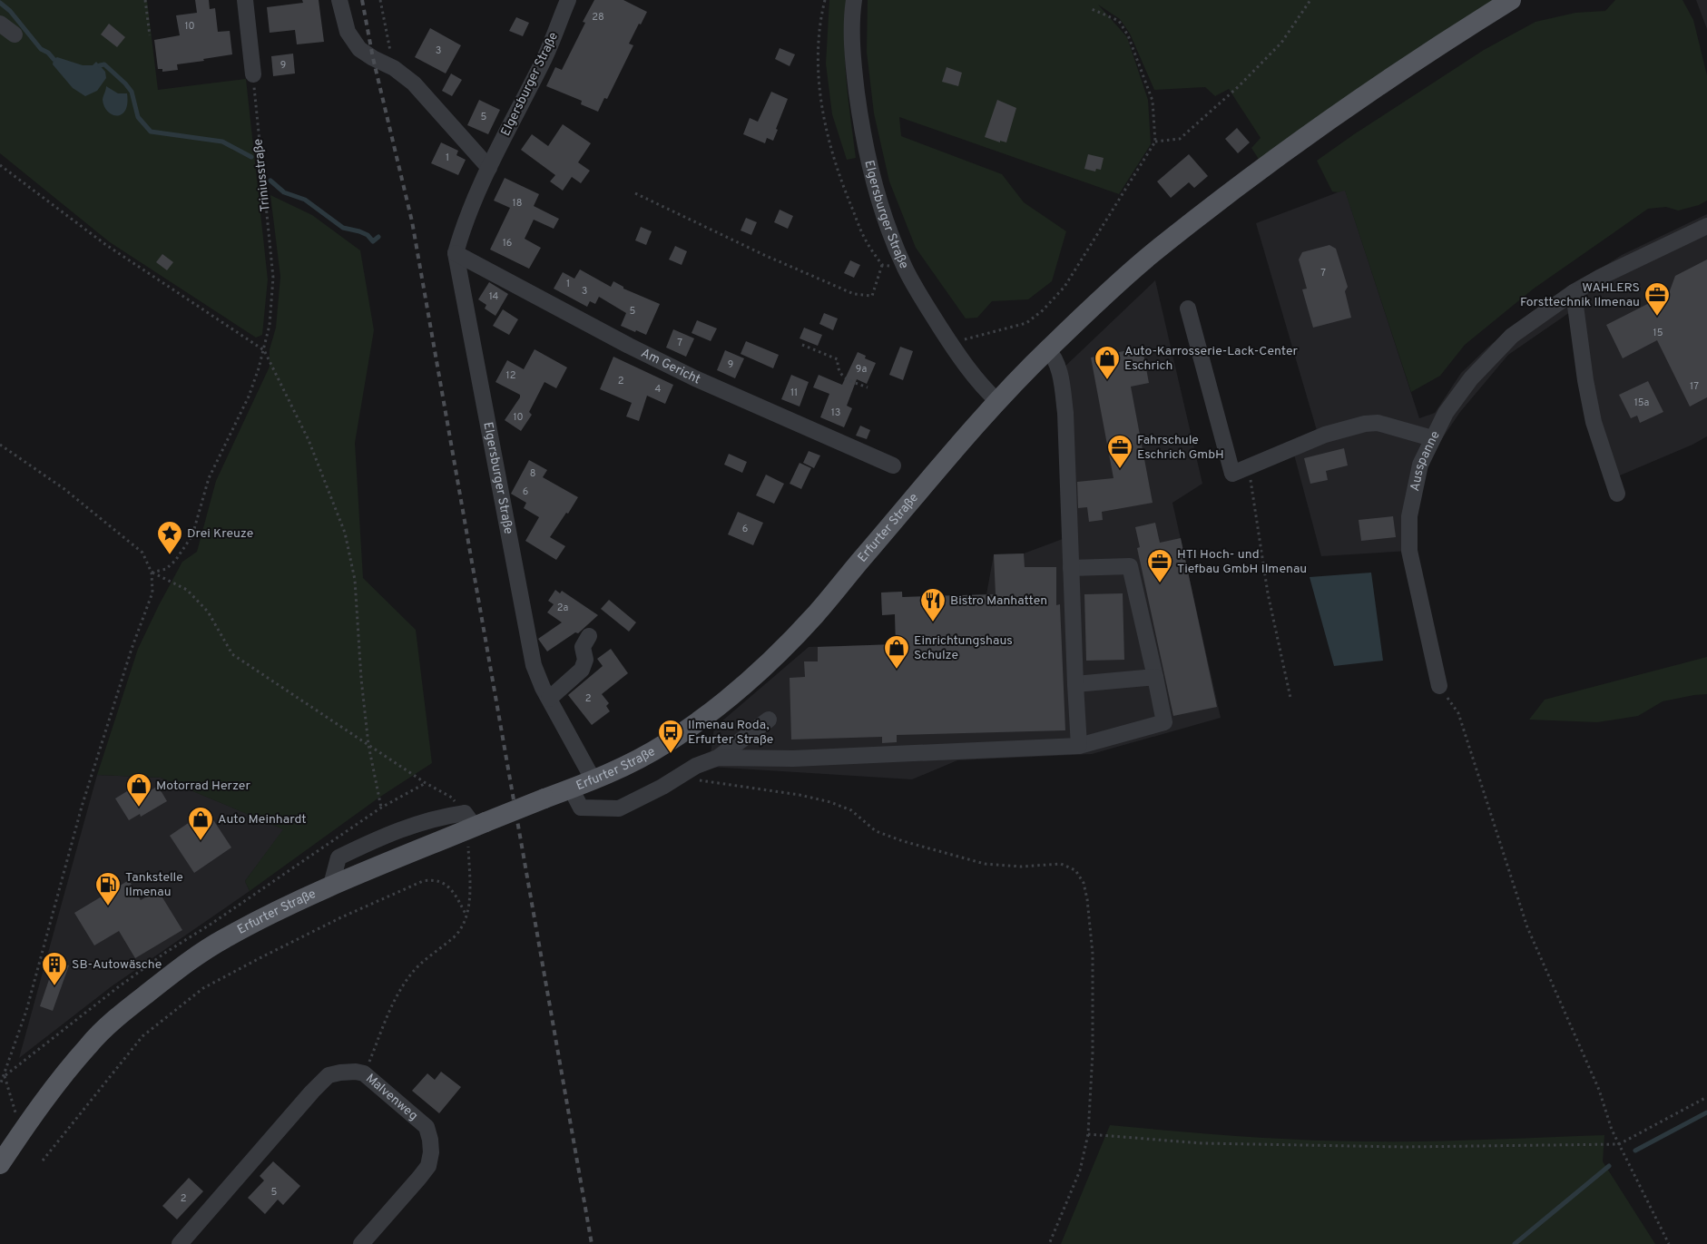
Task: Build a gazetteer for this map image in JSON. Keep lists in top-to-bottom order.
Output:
{
  "streets": {
    "main road": ["Erfurter Straße"],
    "street": [
      "Elgersburger Straße",
      "Am Gericht",
      "Ausspanne",
      "Malvenweg"
    ],
    "path": ["Triniusstraße"]
  },
  "crossings": [
    ["Elgersburger Straße", "Am Gericht"],
    ["Elgersburger Straße", "Erfurter Straße"]
  ],
  "places": {
    "office": ["WAHLERS Forsttechnik Ilmenau", "Fahrschule Eschrich GmbH", "HTI Hoch- und Tiefbau GmbH Ilmenau"],
    "shop": [
      "Auto-Karrosserie-Lack-Center Eschrich",
      "Einrichtungshaus Schulze",
      "Motorrad Herzer",
      "Auto Meinhardt"
    ],
    "place": ["Drei Kreuze"],
    "restaurant": ["Bistro Manhatten"],
    "bus stop": ["Ilmenau Roda, Erfurter Straße"],
    "fuel station": ["Tankstelle Ilmenau"],
    "building": ["SB-Autowäsche"]
  },
  "house_numbers": [
    "28",
    "10",
    "3",
    "9",
    "5",
    "1",
    "18",
    "16",
    "7",
    "1",
    "3",
    "14",
    "5",
    "15",
    "7",
    "9",
    "9a",
    "12",
    "2",
    "17",
    "4",
    "11",
    "15a",
    "13",
    "10",
    "8",
    "6",
    "6",
    "2a",
    "2",
    "5",
    "2"
  ]
}
